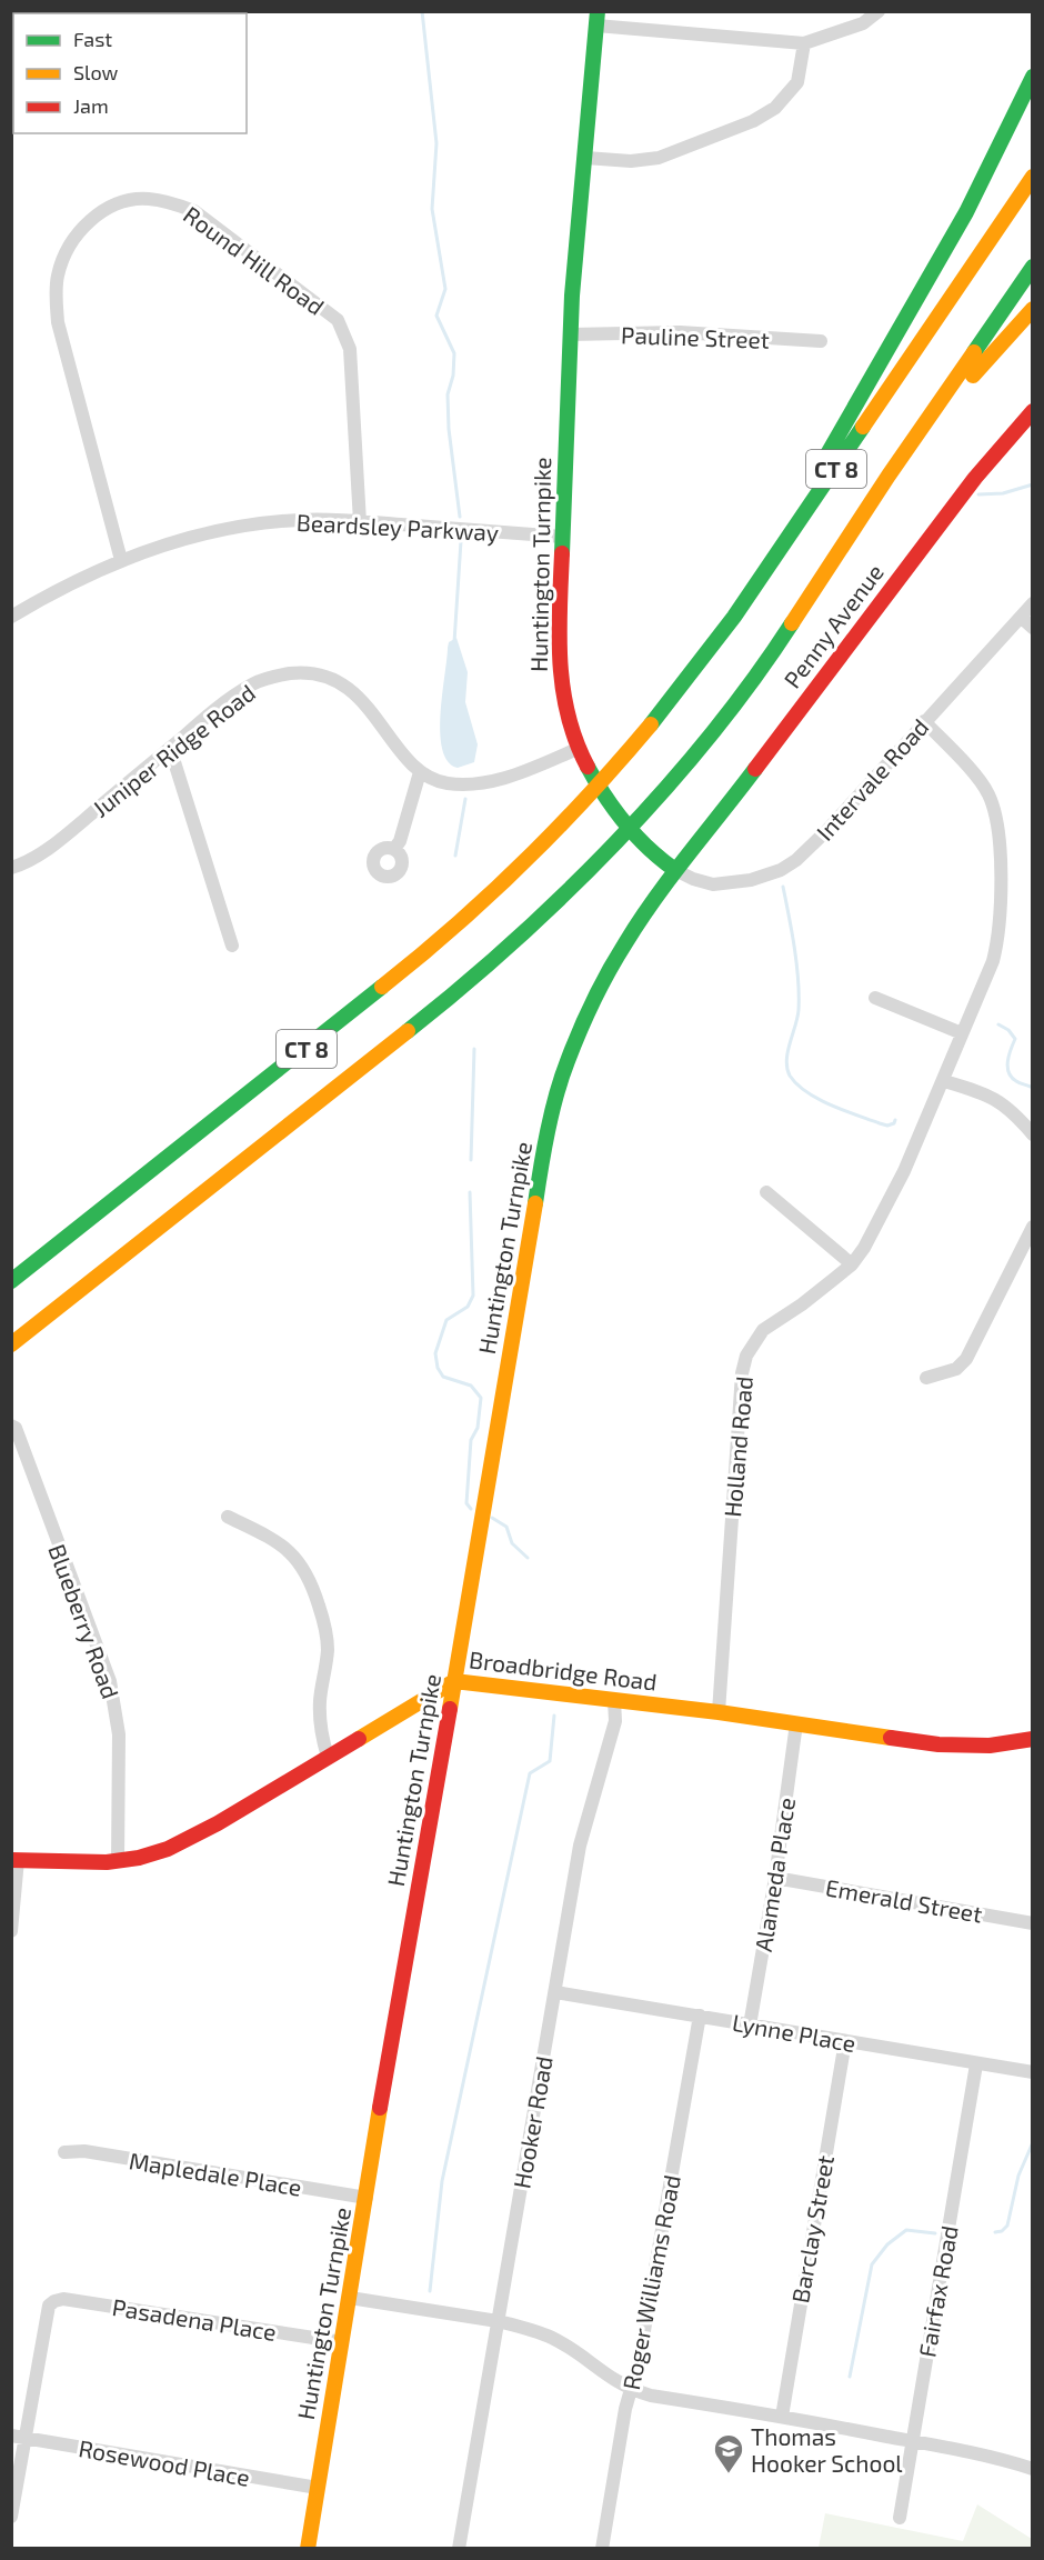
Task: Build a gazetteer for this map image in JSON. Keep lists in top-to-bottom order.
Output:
{
  "streets": {
    "main road": [
      "CT 8",
      "Huntington Turnpike",
      "Penny Avenue",
      "Broadbridge Road"
    ],
    "street": [
      "Round Hill Road",
      "Pauline Street",
      "Beardsley Parkway",
      "Juniper Ridge Road",
      "Intervale Road",
      "Holland Road",
      "Blueberry Road",
      "Alameda Place",
      "Emerald Street",
      "Lynne Place",
      "Hooker Road",
      "Mapledale Place",
      "Barclay Street",
      "Roger Williams Road",
      "Fairfax Road",
      "Pasadena Place",
      "Rosewood Place"
    ]
  },
  "crossings": [
    ["Round Hill Road", "Beardsley Parkway"],
    ["Pauline Street", "Huntington Turnpike"],
    ["Beardsley Parkway", "Huntington Turnpike"],
    ["Huntington Turnpike", "Penny Avenue"],
    ["Huntington Turnpike", "Intervale Road"],
    ["Huntington Turnpike", "Broadbridge Road"],
    ["Huntington Turnpike", "Mapledale Place"],
    ["Huntington Turnpike", "Pasadena Place"],
    ["Huntington Turnpike", "Rosewood Place"],
    ["Penny Avenue", "Intervale Road"],
    ["Intervale Road", "Holland Road"],
    ["Holland Road", "Broadbridge Road"],
    ["Blueberry Road", "Broadbridge Road"],
    ["Broadbridge Road", "Alameda Place"],
    ["Broadbridge Road", "Hooker Road"],
    ["Alameda Place", "Emerald Street"],
    ["Alameda Place", "Lynne Place"],
    ["Lynne Place", "Hooker Road"],
    ["Lynne Place", "Barclay Street"],
    ["Lynne Place", "Roger Williams Road"],
    ["Lynne Place", "Fairfax Road"],
    ["Pasadena Place", "Rosewood Place"]
  ],
  "places": {
    "school or university": ["Thomas Hooker School"]
  },
  "legend": ["Fast", "Slow", "Jam"]
}
